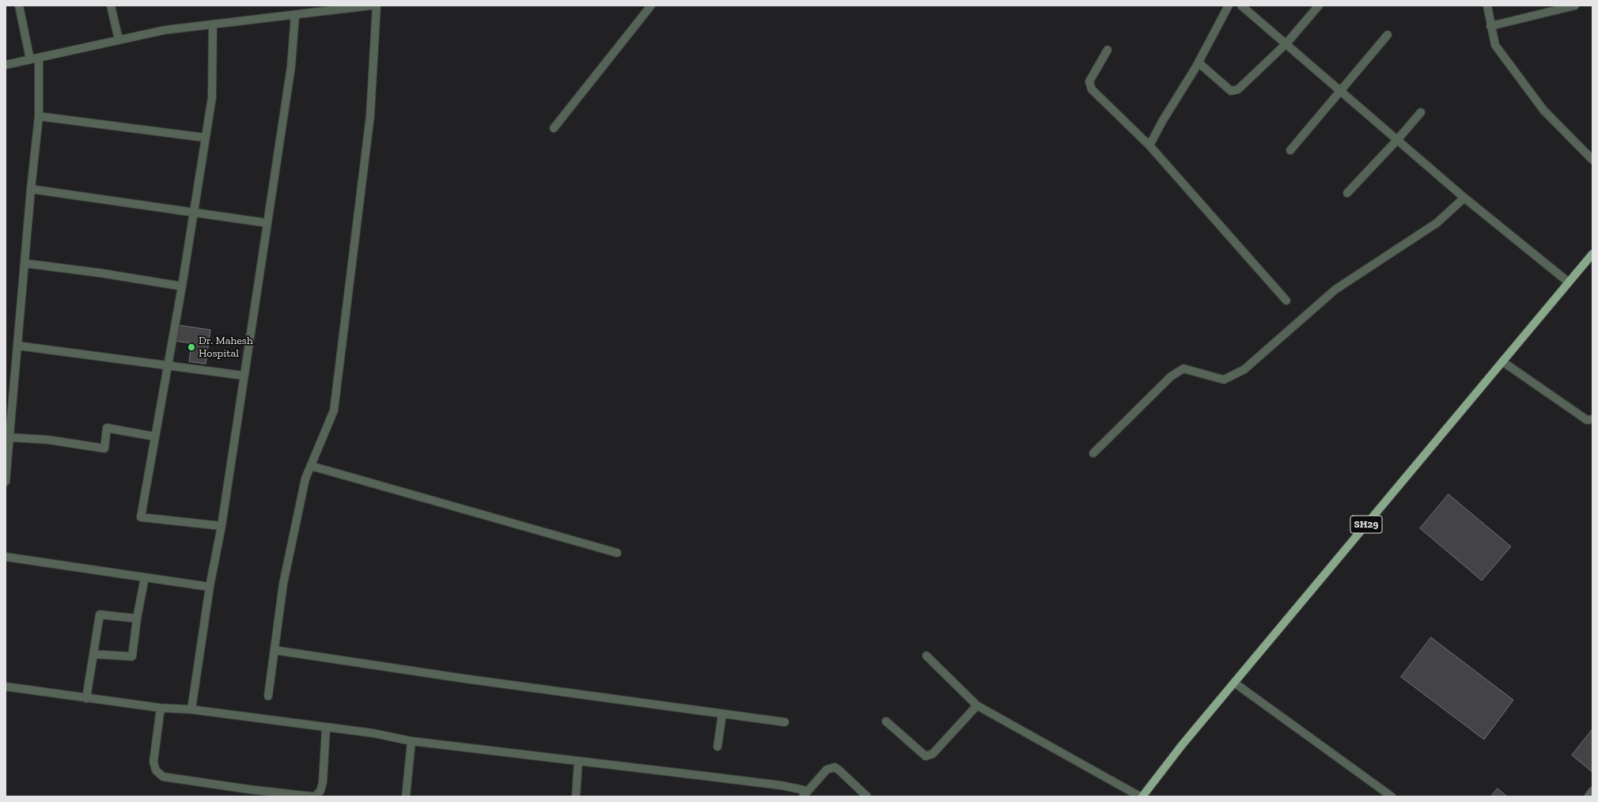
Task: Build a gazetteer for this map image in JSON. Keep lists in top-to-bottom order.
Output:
{
  "streets": {
    "main road": ["SH29"]
  },
  "places": ["Dr. Mahesh Hospital"]
}
